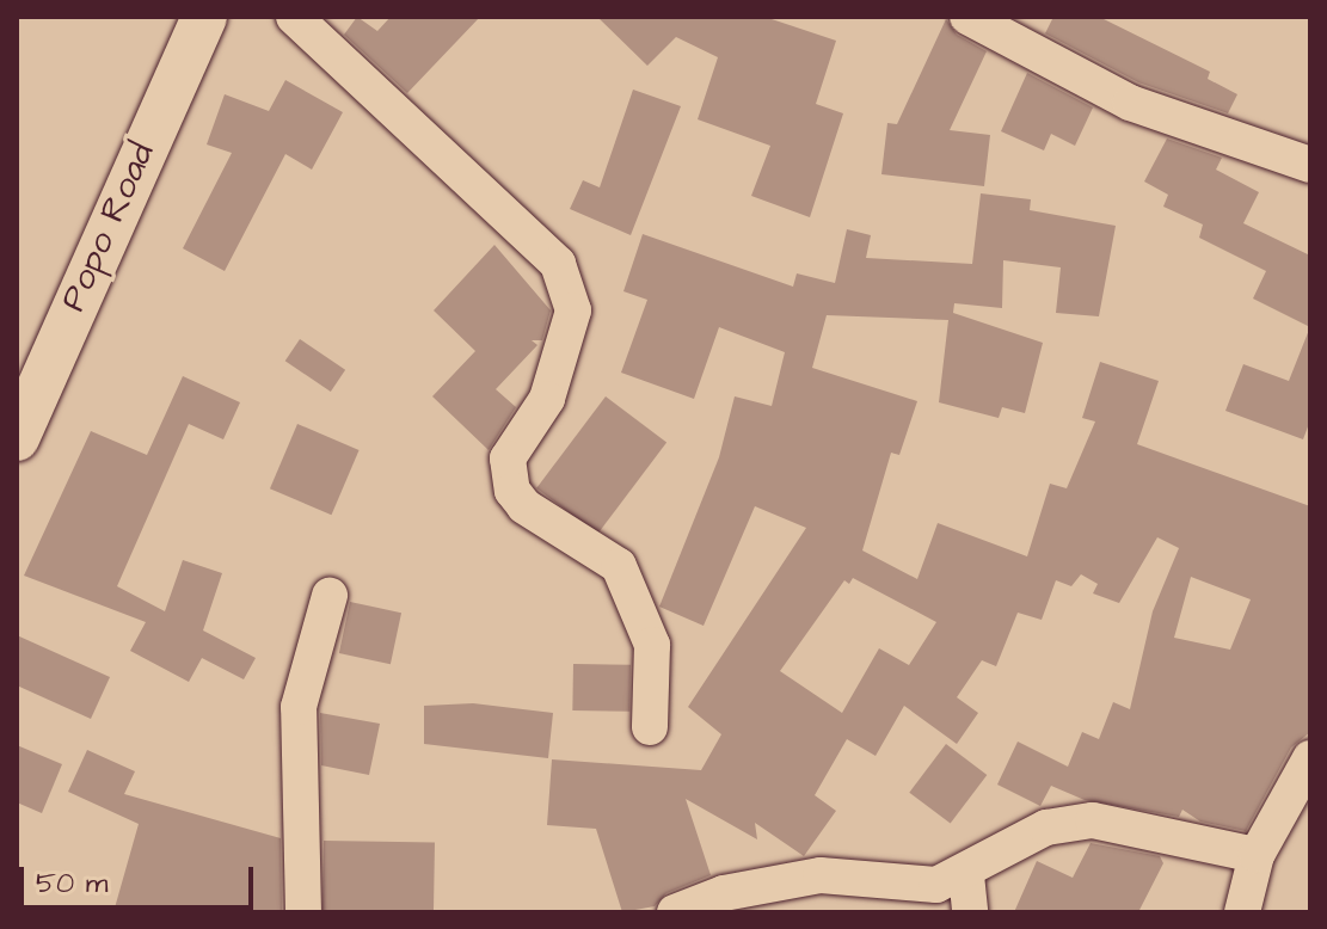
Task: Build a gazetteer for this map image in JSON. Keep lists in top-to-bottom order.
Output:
{
  "streets": {
    "main road": ["Popo Road"]
  },
  "scale_bar": "50 m"
}
